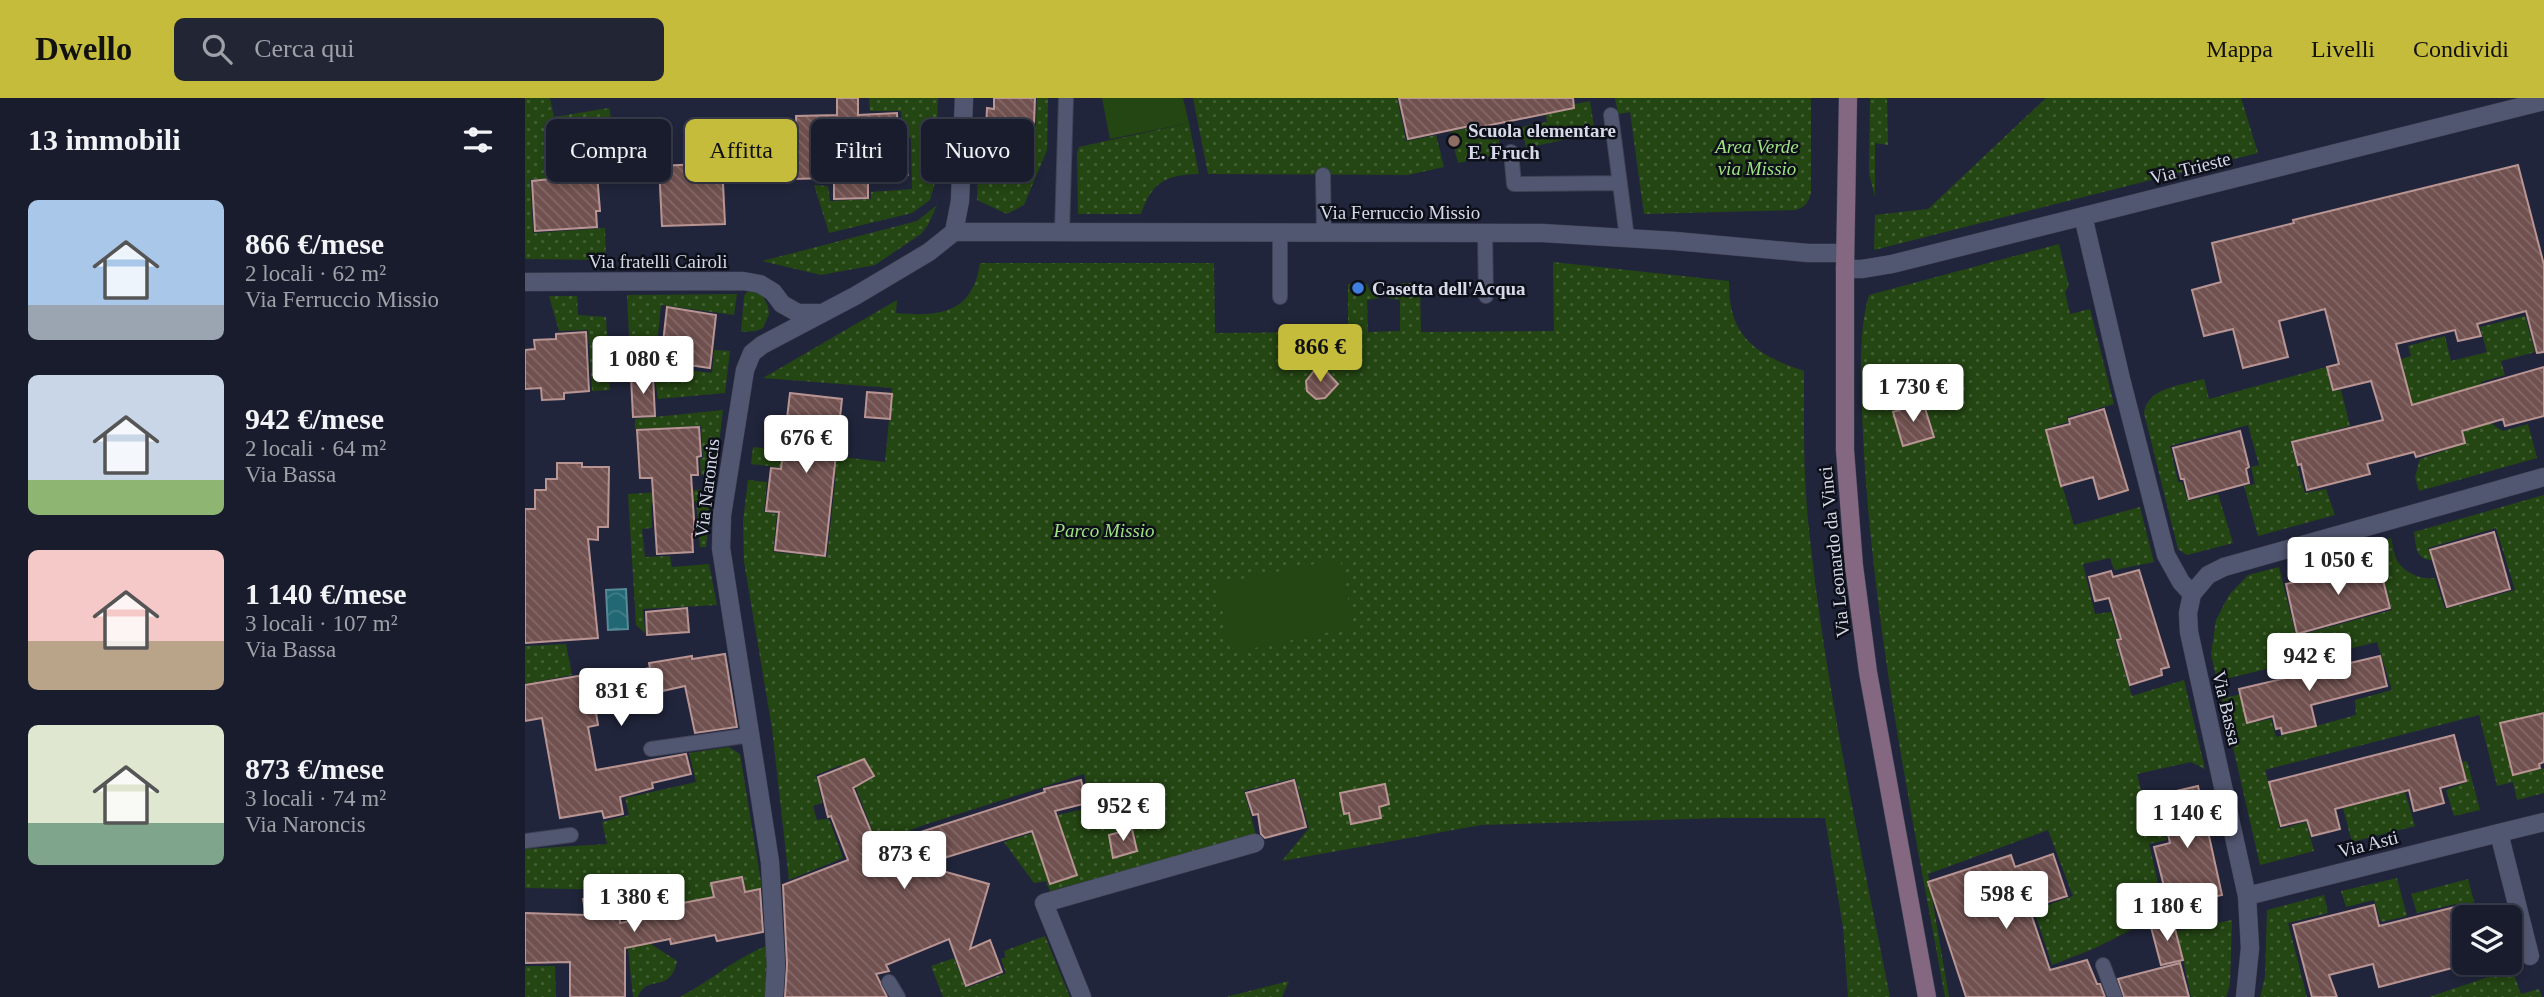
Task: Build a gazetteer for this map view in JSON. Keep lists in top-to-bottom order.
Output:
{
  "streets": {
    "street": [
      "Via Trieste",
      "Via Ferruccio Missio",
      "Via fratelli Cairoli",
      "Via Naroncis",
      "Via Leonardo da Vinci",
      "Via Bassa",
      "Via Asti"
    ]
  },
  "crossings": [
    ["Via Trieste", "Via Ferruccio Missio"],
    ["Via Trieste", "Via Leonardo da Vinci"],
    ["Via Ferruccio Missio", "Via Leonardo da Vinci"],
    ["Via Bassa", "Via Asti"]
  ],
  "parks": ["Area Verde via Missio", "Parco Missio"],
  "places": ["Scuola elementare E. Fruch", "Casetta dell'Acqua"],
  "page": {
    "header": "Dwello",
    "search": "Cerca qui",
    "nav": ["Mappa", "Livelli", "Condividi"],
    "heading": "13 immobili",
    "chip": [
      "Compra",
      "Affitta",
      "Filtri",
      "Nuovo"
    ],
    "list": [
      {
        "name": "866 €/mese",
        "note": "2 locali · 62 m² · Via Ferruccio Missio"
      },
      {
        "name": "942 €/mese",
        "note": "2 locali · 64 m² · Via Bassa"
      },
      {
        "name": "1 140 €/mese",
        "note": "3 locali · 107 m² · Via Bassa"
      },
      {
        "name": "873 €/mese",
        "note": "3 locali · 74 m² · Via Naroncis"
      }
    ],
    "price": [
      "866 €",
      "1 080 €",
      "1 730 €",
      "676 €",
      "1 050 €",
      "942 €",
      "831 €",
      "952 €",
      "1 140 €",
      "873 €",
      "598 €",
      "1 380 €",
      "1 180 €"
    ]
  }
}
